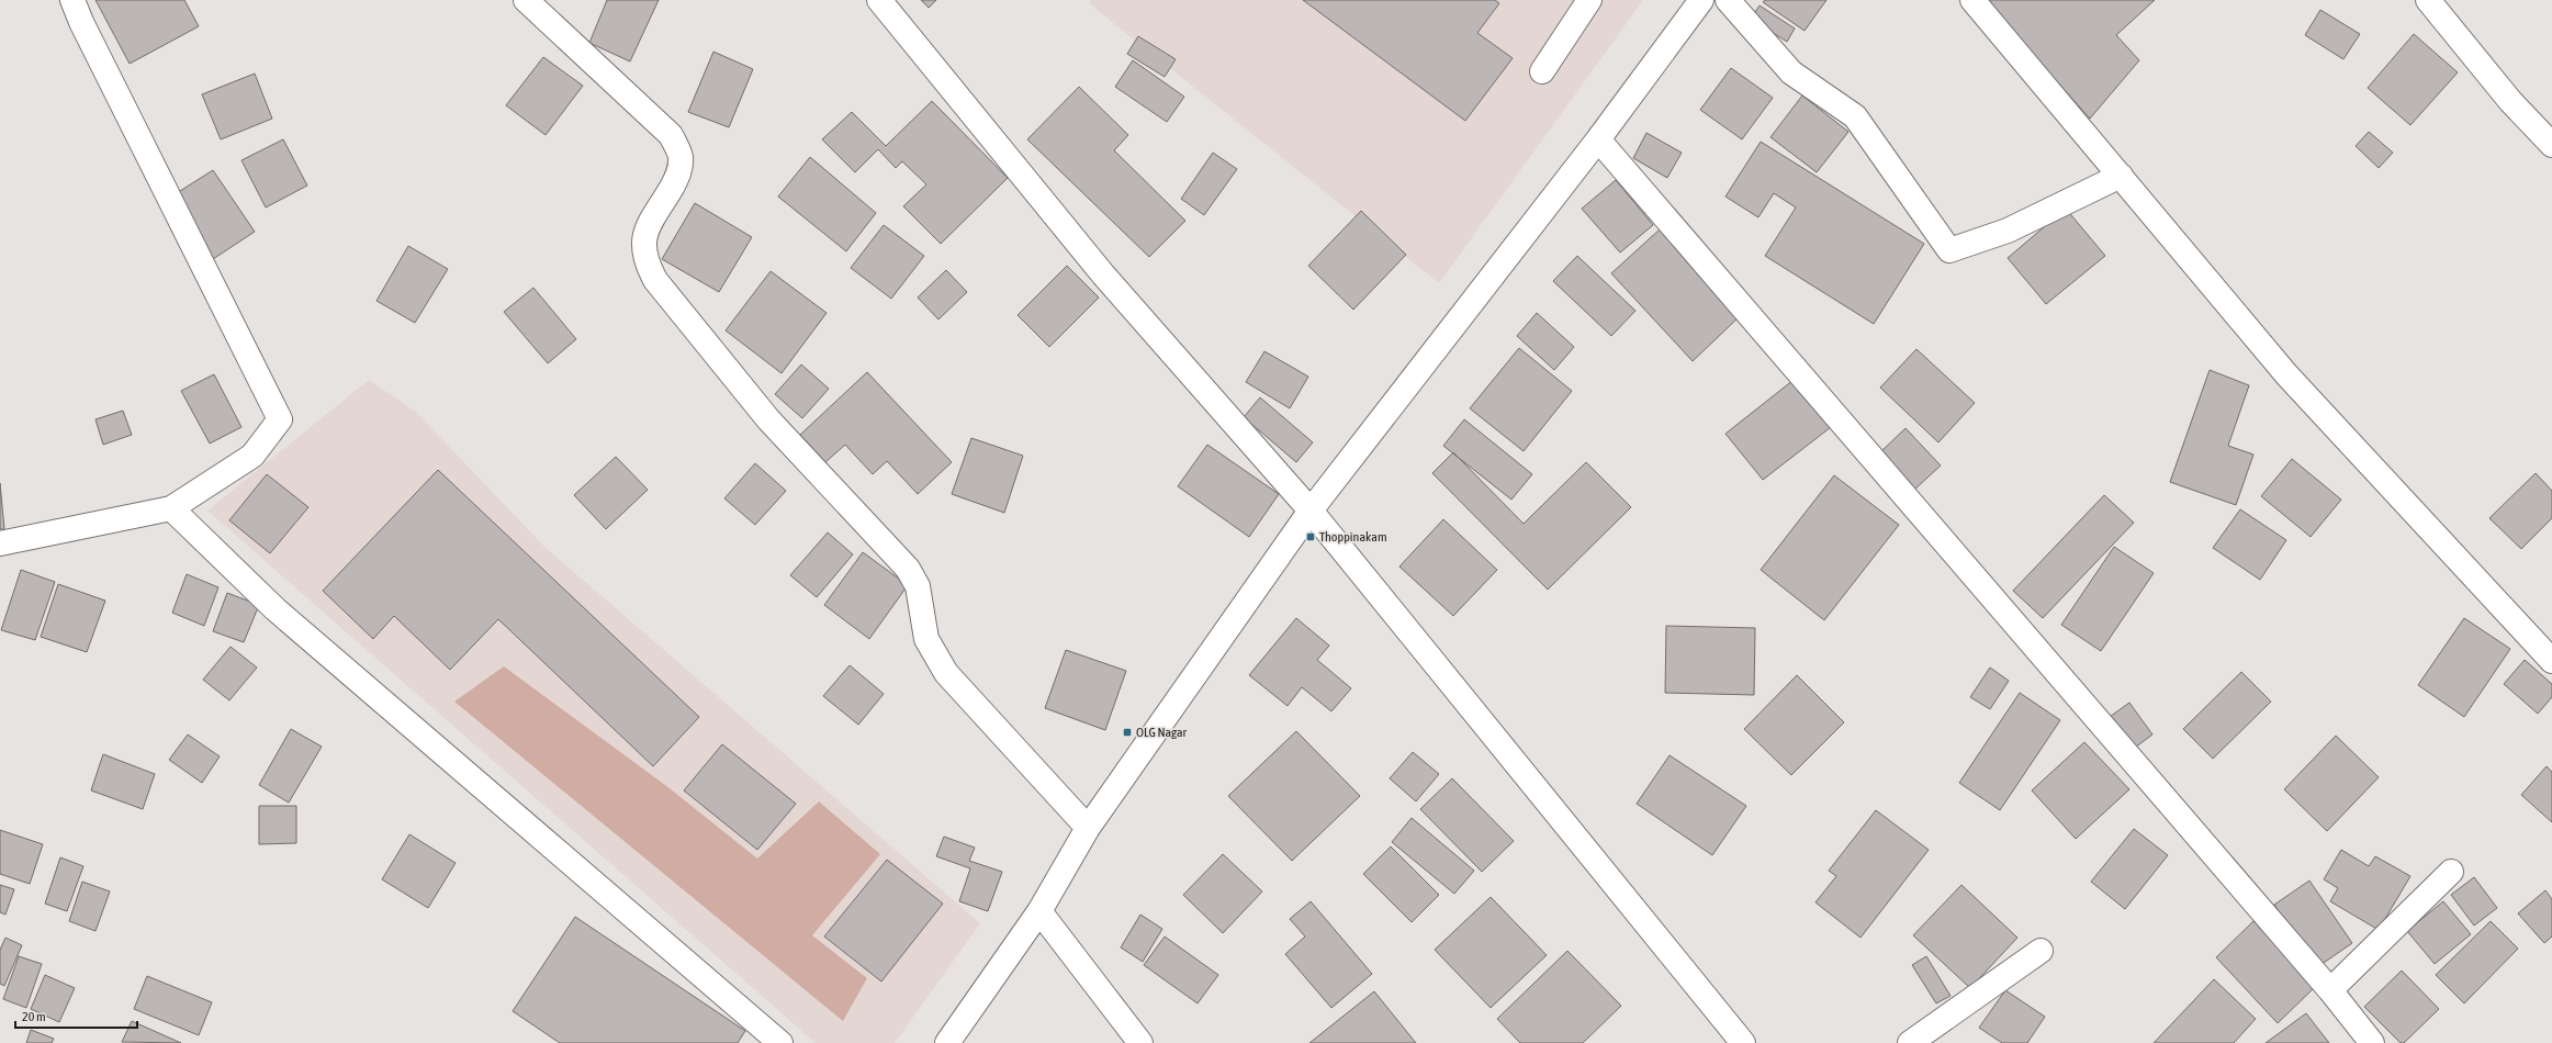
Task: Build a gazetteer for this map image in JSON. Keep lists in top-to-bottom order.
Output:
{
  "places": {
    "transit": ["Thoppinakam", "OLG Nagar"]
  },
  "scale_bar": "20 m"
}
